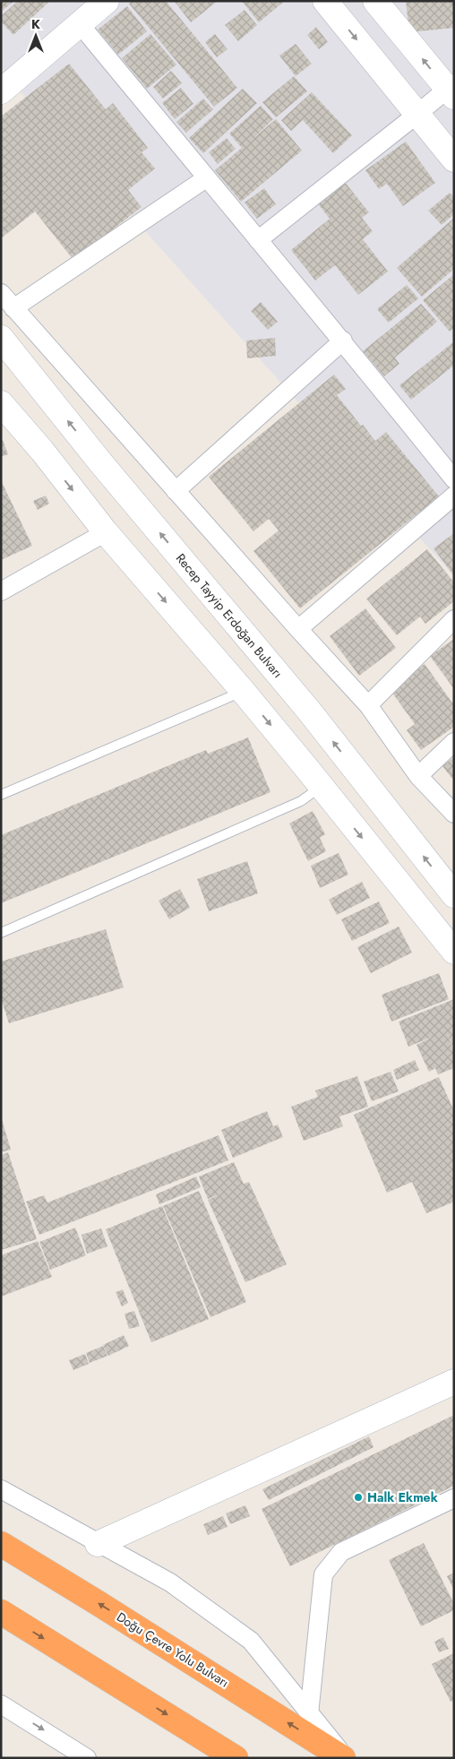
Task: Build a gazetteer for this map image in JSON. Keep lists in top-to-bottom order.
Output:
{
  "streets": {
    "highway": ["Doğu Çevre Yolu Bulvarı"],
    "main road": ["Recep Tayyip Erdoğan Bulvarı"]
  },
  "places": ["Halk Ekmek"],
  "north": "top"
}
